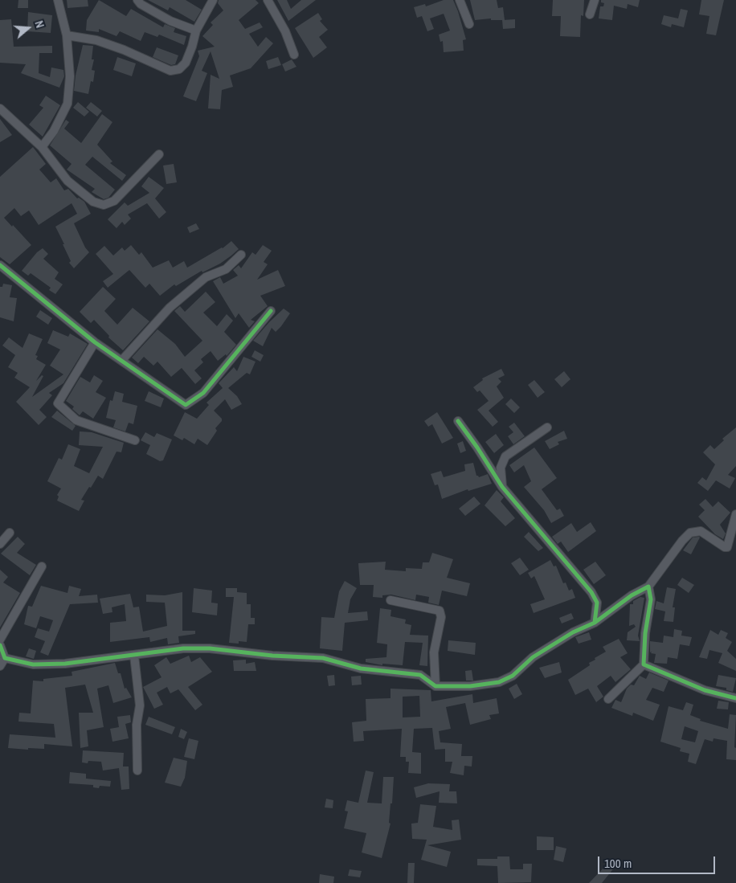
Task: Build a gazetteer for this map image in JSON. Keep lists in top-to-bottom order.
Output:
{
  "scale_bar": "100 m",
  "north": "right"
}
